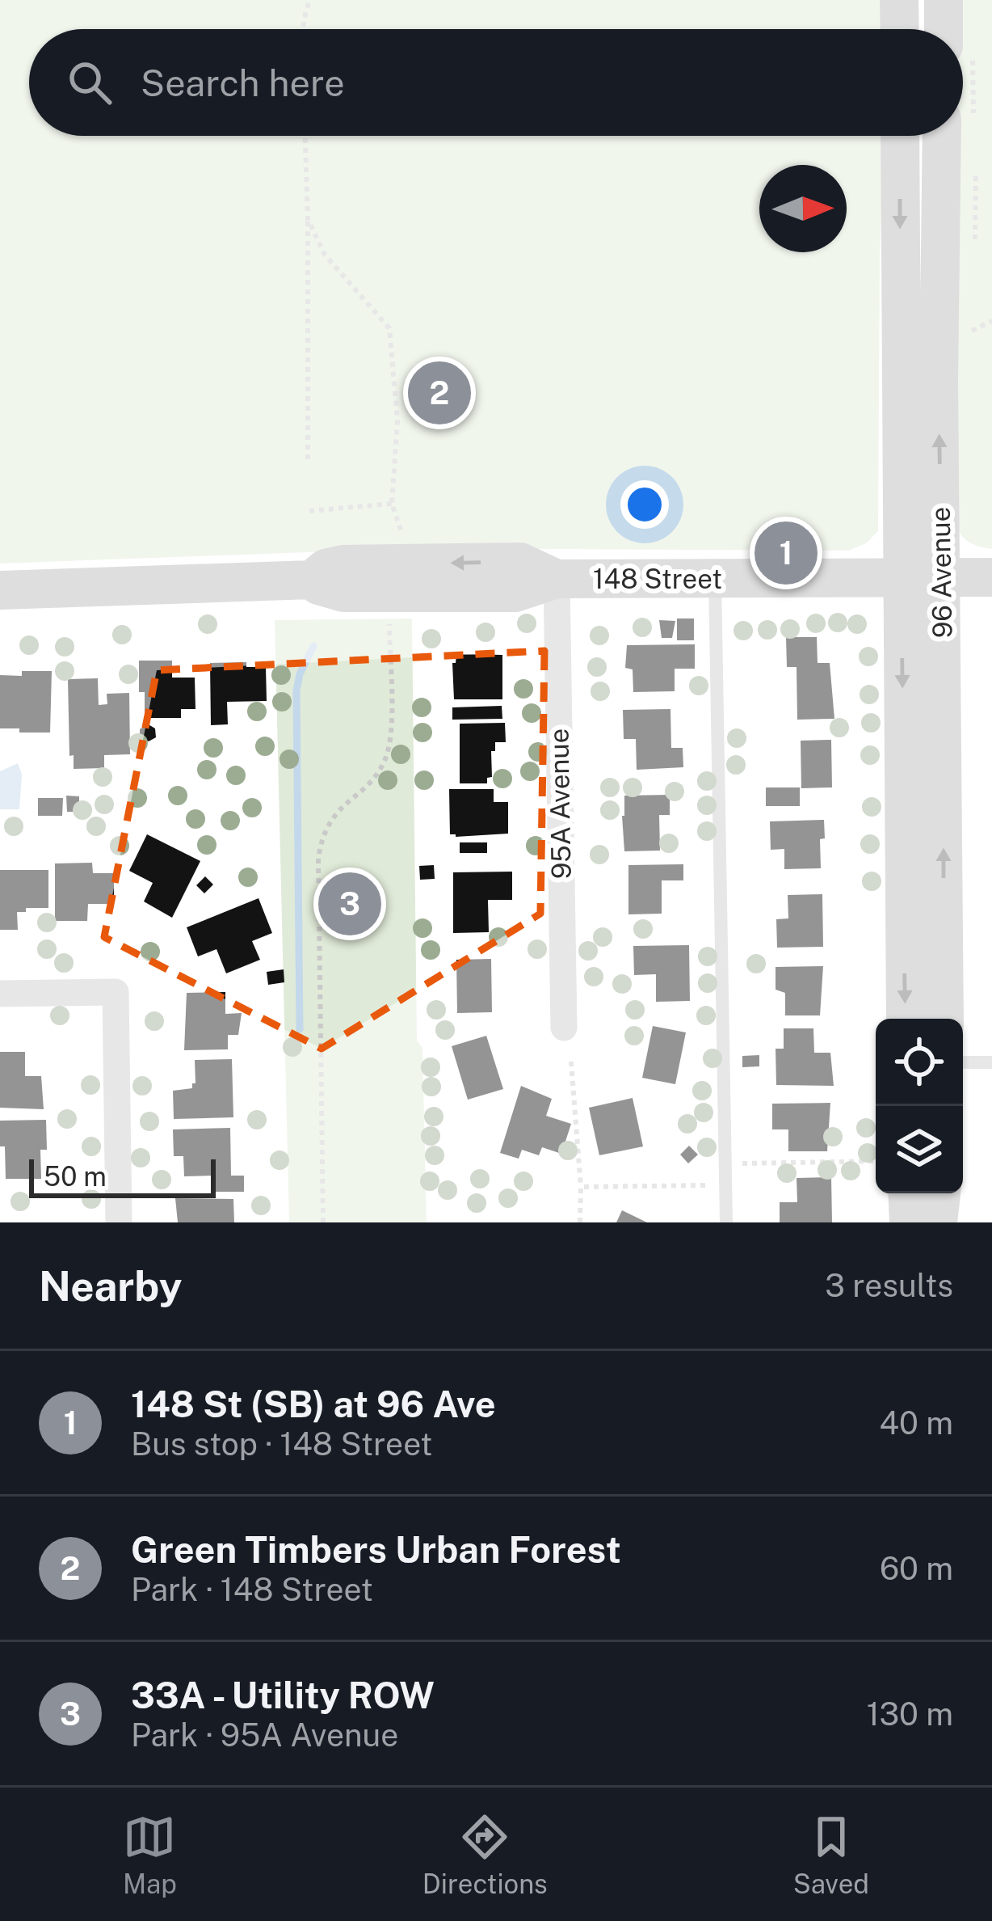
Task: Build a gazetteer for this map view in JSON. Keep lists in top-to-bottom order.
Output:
{
  "streets": {
    "main road": ["96 Avenue", "148 Street"],
    "street": ["95A Avenue"]
  },
  "crossings": [
    ["96 Avenue", "148 Street"],
    ["148 Street", "95A Avenue"]
  ],
  "scale_bar": "50 m",
  "north": "right",
  "page": {
    "search": "Search here",
    "pins": ["2", "1", "3"],
    "scale": "50 m",
    "heading": ["Nearby", "3 results"],
    "list": [
      {
        "mark": "1",
        "name": "148 St (SB) at 96 Ave",
        "note": "Bus stop · 148 Street",
        "value": "40 m"
      },
      {
        "mark": "2",
        "name": "Green Timbers Urban Forest",
        "note": "Park · 148 Street",
        "value": "60 m"
      },
      {
        "mark": "3",
        "name": "33A - Utility ROW",
        "note": "Park · 95A Avenue",
        "value": "130 m"
      }
    ],
    "nav": ["Map", "Directions", "Saved"]
  }
}
